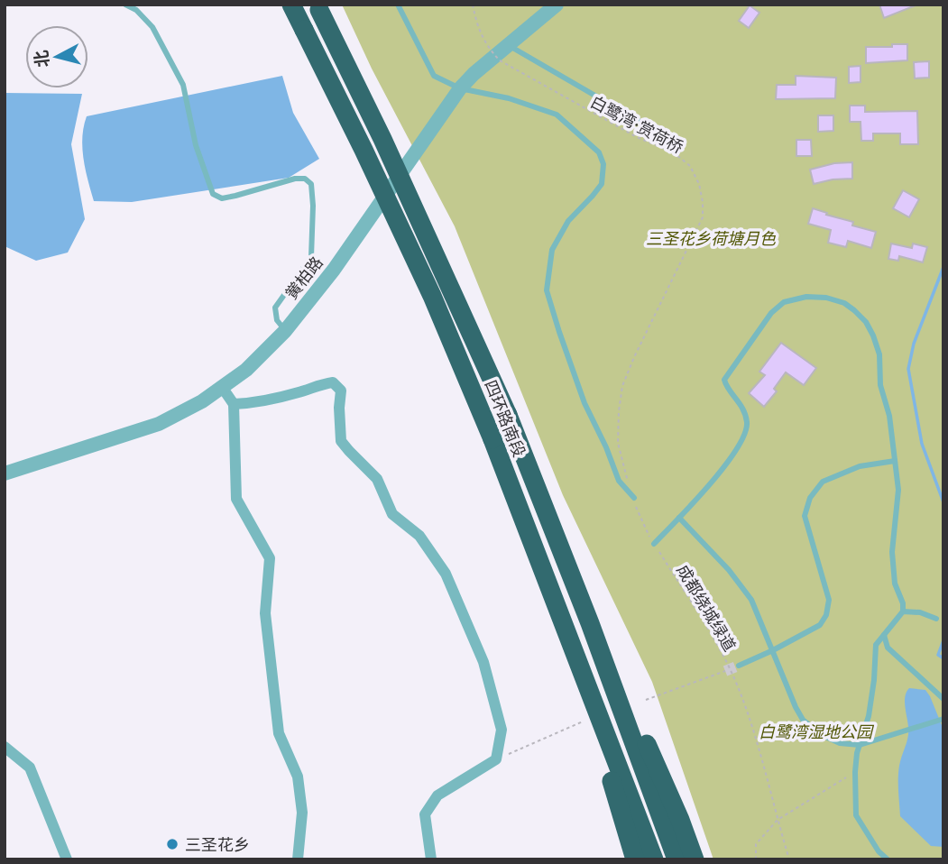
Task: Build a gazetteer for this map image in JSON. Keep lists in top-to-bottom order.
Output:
{
  "streets": {
    "highway": ["四环路南段"],
    "street": ["黉柏路"],
    "path": ["白鹭湾·赏荷桥", "成都绕城绿道"]
  },
  "crossings": [
    ["白鹭湾·赏荷桥", "成都绕城绿道"]
  ],
  "parks": ["三圣花乡荷塘月色", "白鹭湾湿地公园"],
  "places": ["三圣花乡"],
  "north": "left"
}
